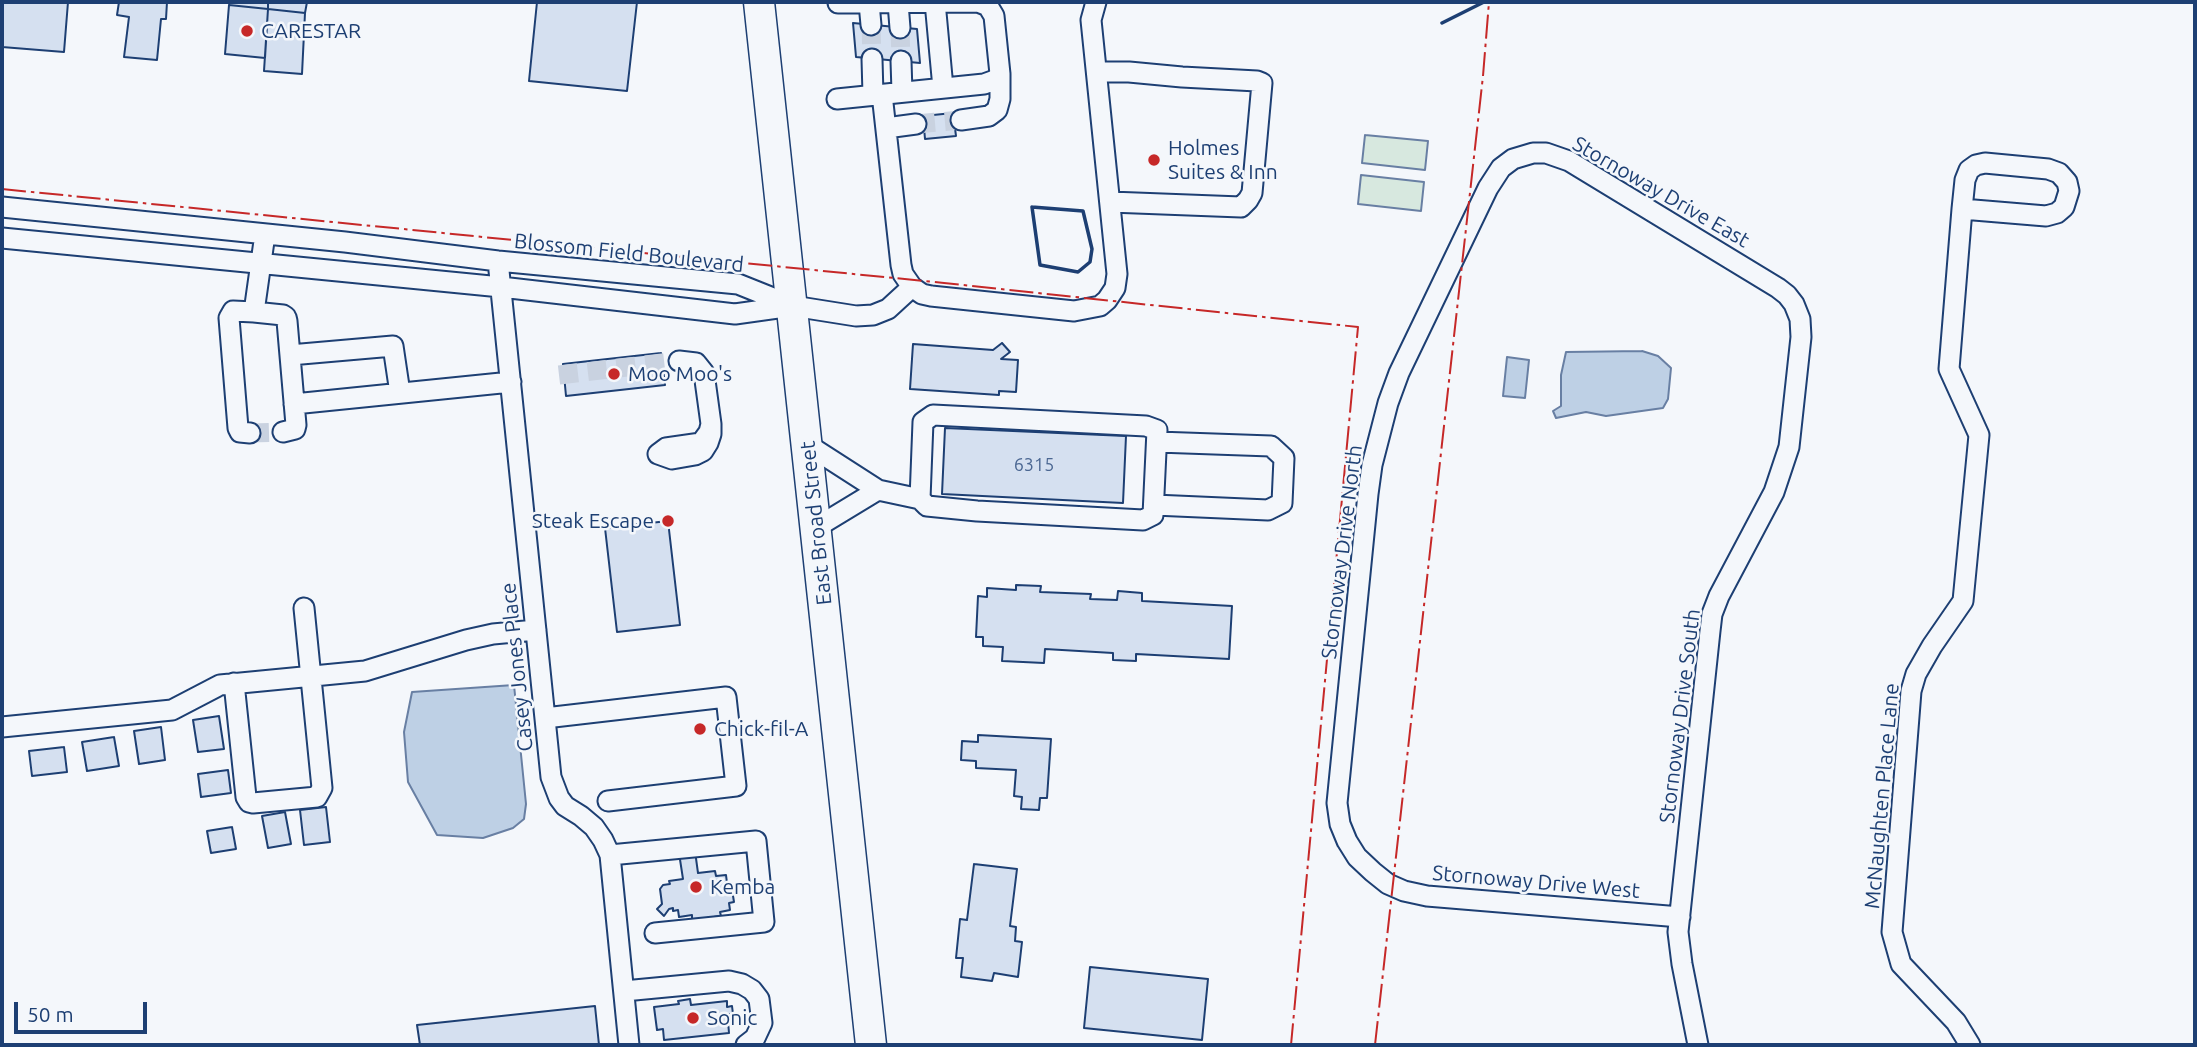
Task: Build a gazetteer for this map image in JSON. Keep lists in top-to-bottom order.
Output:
{
  "streets": {
    "highway": ["East Broad Street"],
    "street": [
      "Stornoway Drive East",
      "Blossom Field Boulevard",
      "Stornoway Drive North",
      "Casey Jones Place",
      "Stornoway Drive South",
      "McNaughten Place Lane",
      "Stornoway Drive West"
    ]
  },
  "crossings": [
    ["Stornoway Drive East", "Stornoway Drive North"],
    ["Stornoway Drive East", "Stornoway Drive South"],
    ["Blossom Field Boulevard", "East Broad Street"],
    ["Blossom Field Boulevard", "Casey Jones Place"],
    ["Stornoway Drive North", "Stornoway Drive West"],
    ["Stornoway Drive South", "Stornoway Drive West"]
  ],
  "places": [
    "CARESTAR",
    "Holmes Suites & Inn",
    "Moo Moo's",
    "Steak Escape",
    "Chick-fil-A",
    "Kemba",
    "Sonic"
  ],
  "house_numbers": ["6315"],
  "scale_bar": "50 m"
}
